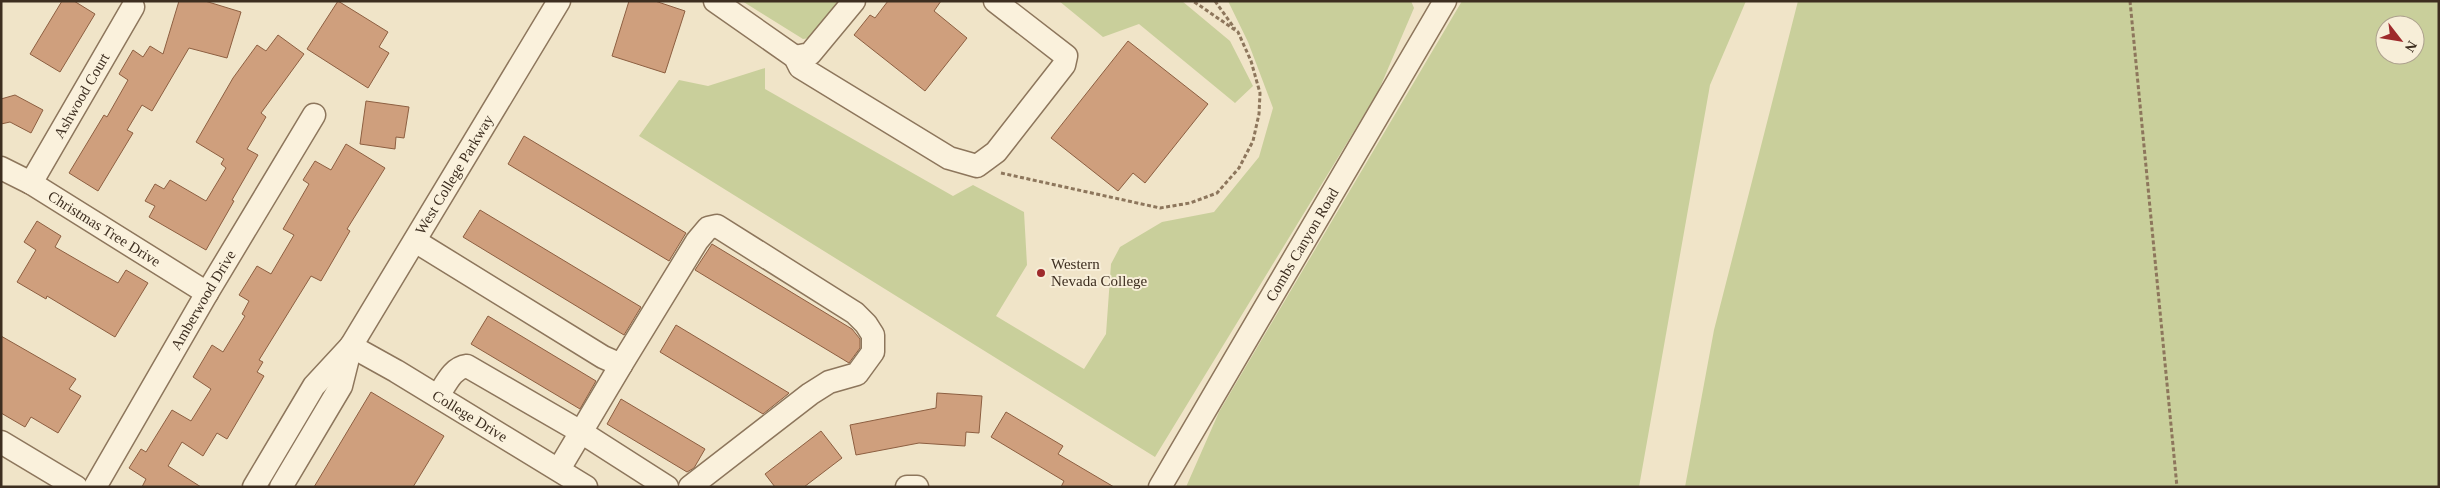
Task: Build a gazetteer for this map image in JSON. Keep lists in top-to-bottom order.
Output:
{
  "streets": {
    "street": [
      "Ashwood Court",
      "West College Parkway",
      "Christmas Tree Drive",
      "Combs Canyon Road",
      "Amberwood Drive",
      "College Drive"
    ]
  },
  "crossings": [
    ["Ashwood Court", "Christmas Tree Drive"],
    ["West College Parkway", "College Drive"],
    ["Christmas Tree Drive", "Amberwood Drive"]
  ],
  "places": ["Western Nevada College"],
  "north": "bottom right"
}
